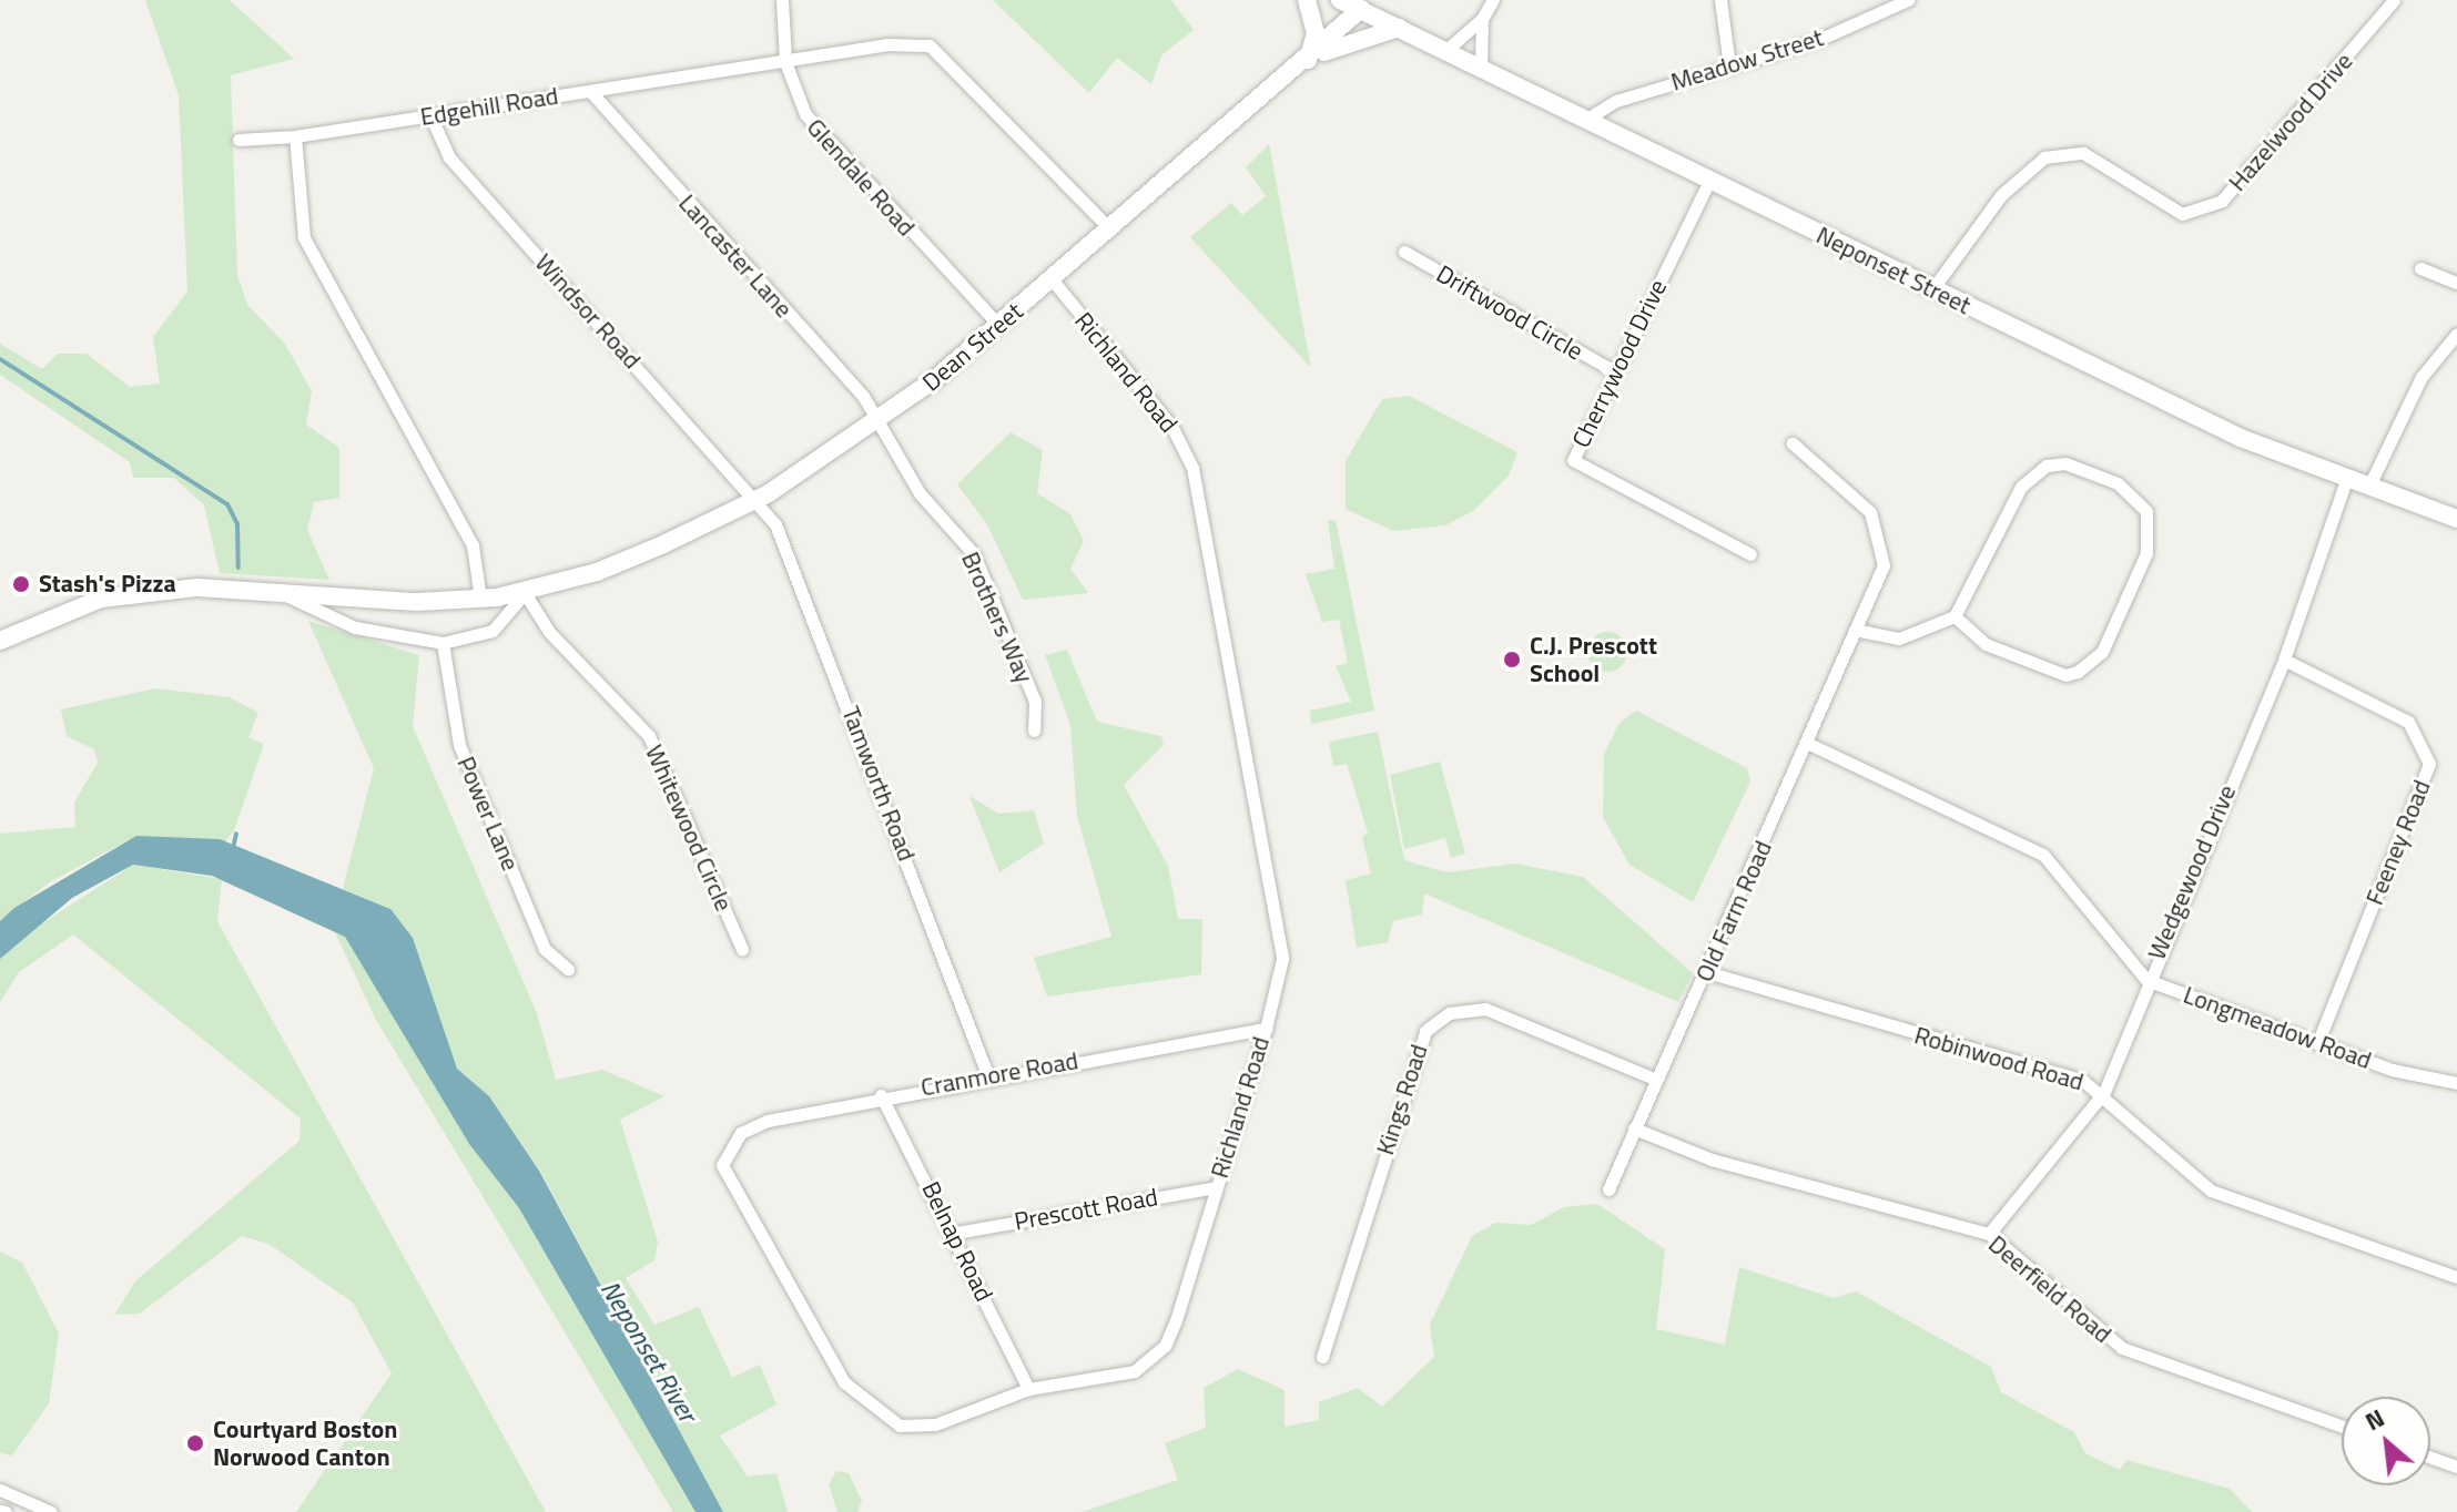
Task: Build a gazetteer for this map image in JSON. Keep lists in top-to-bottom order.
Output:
{
  "streets": {
    "main road": ["Neponset Street", "Dean Street"],
    "street": [
      "Meadow Street",
      "Edgehill Road",
      "Hazelwood Drive",
      "Glendale Road",
      "Lancaster Lane",
      "Windsor Road",
      "Driftwood Circle",
      "Cherrywood Drive",
      "Richland Road",
      "Brothers Way",
      "Tamworth Road",
      "Power Lane",
      "Whitewood Circle",
      "Feeney Road",
      "Wedgewood Drive",
      "Old Farm Road",
      "Longmeadow Road",
      "Robinwood Road",
      "Cranmore Road",
      "Kings Road",
      "Prescott Road",
      "Belnap Road",
      "Deerfield Road"
    ]
  },
  "crossings": [
    ["Meadow Street", "Neponset Street"],
    ["Edgehill Road", "Glendale Road"],
    ["Edgehill Road", "Lancaster Lane"],
    ["Edgehill Road", "Windsor Road"],
    ["Edgehill Road", "Dean Street"],
    ["Hazelwood Drive", "Neponset Street"],
    ["Glendale Road", "Dean Street"],
    ["Lancaster Lane", "Dean Street"],
    ["Lancaster Lane", "Brothers Way"],
    ["Neponset Street", "Dean Street"],
    ["Neponset Street", "Cherrywood Drive"],
    ["Neponset Street", "Wedgewood Drive"],
    ["Windsor Road", "Dean Street"],
    ["Windsor Road", "Tamworth Road"],
    ["Driftwood Circle", "Cherrywood Drive"],
    ["Dean Street", "Richland Road"],
    ["Dean Street", "Brothers Way"],
    ["Dean Street", "Tamworth Road"],
    ["Dean Street", "Power Lane"],
    ["Dean Street", "Whitewood Circle"],
    ["Richland Road", "Cranmore Road"],
    ["Richland Road", "Prescott Road"],
    ["Richland Road", "Belnap Road"],
    ["Tamworth Road", "Cranmore Road"],
    ["Feeney Road", "Wedgewood Drive"],
    ["Feeney Road", "Longmeadow Road"],
    ["Wedgewood Drive", "Longmeadow Road"],
    ["Wedgewood Drive", "Robinwood Road"],
    ["Wedgewood Drive", "Deerfield Road"],
    ["Old Farm Road", "Longmeadow Road"],
    ["Old Farm Road", "Robinwood Road"],
    ["Old Farm Road", "Kings Road"],
    ["Old Farm Road", "Deerfield Road"],
    ["Cranmore Road", "Belnap Road"],
    ["Prescott Road", "Belnap Road"]
  ],
  "water": ["Neponset River"],
  "places": ["Stash's Pizza", "C.J. Prescott School", "Courtyard Boston Norwood Canton"],
  "north": "top left"
}
